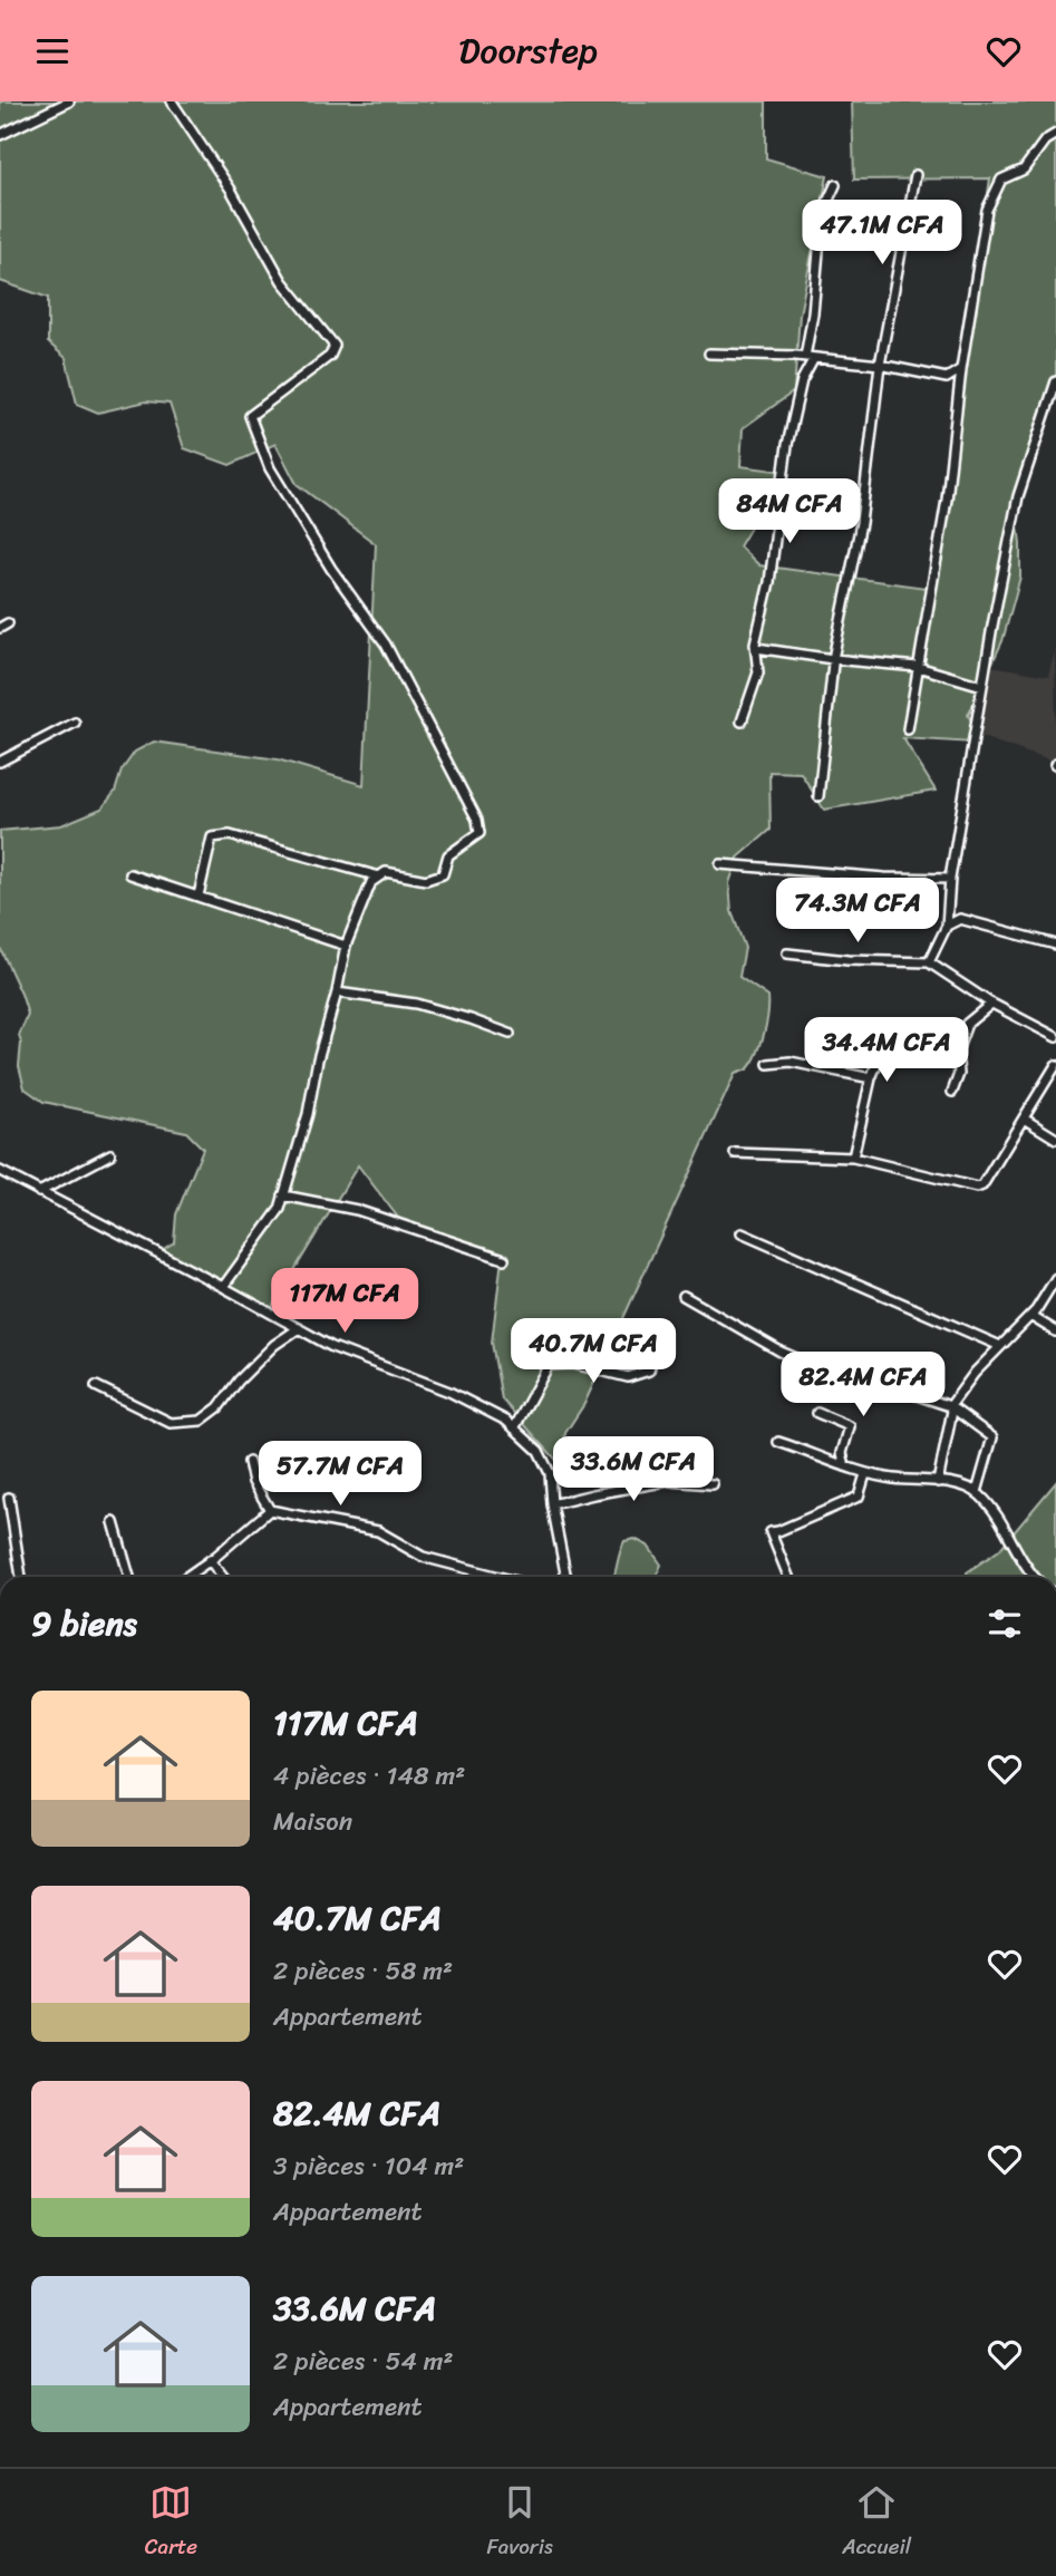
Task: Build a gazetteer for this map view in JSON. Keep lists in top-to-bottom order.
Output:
{
  "page": {
    "header": "Doorstep",
    "price": [
      "47.1M CFA",
      "84M CFA",
      "74.3M CFA",
      "34.4M CFA",
      "117M CFA",
      "40.7M CFA",
      "82.4M CFA",
      "33.6M CFA",
      "57.7M CFA"
    ],
    "heading": "9 biens",
    "list": [
      {
        "name": "117M CFA",
        "note": "4 pièces · 148 m² · Maison"
      },
      {
        "name": "40.7M CFA",
        "note": "2 pièces · 58 m² · Appartement"
      },
      {
        "name": "82.4M CFA",
        "note": "3 pièces · 104 m² · Appartement"
      },
      {
        "name": "33.6M CFA",
        "note": "2 pièces · 54 m² · Appartement"
      }
    ],
    "tabs": ["Carte", "Favoris", "Accueil"]
  }
}
